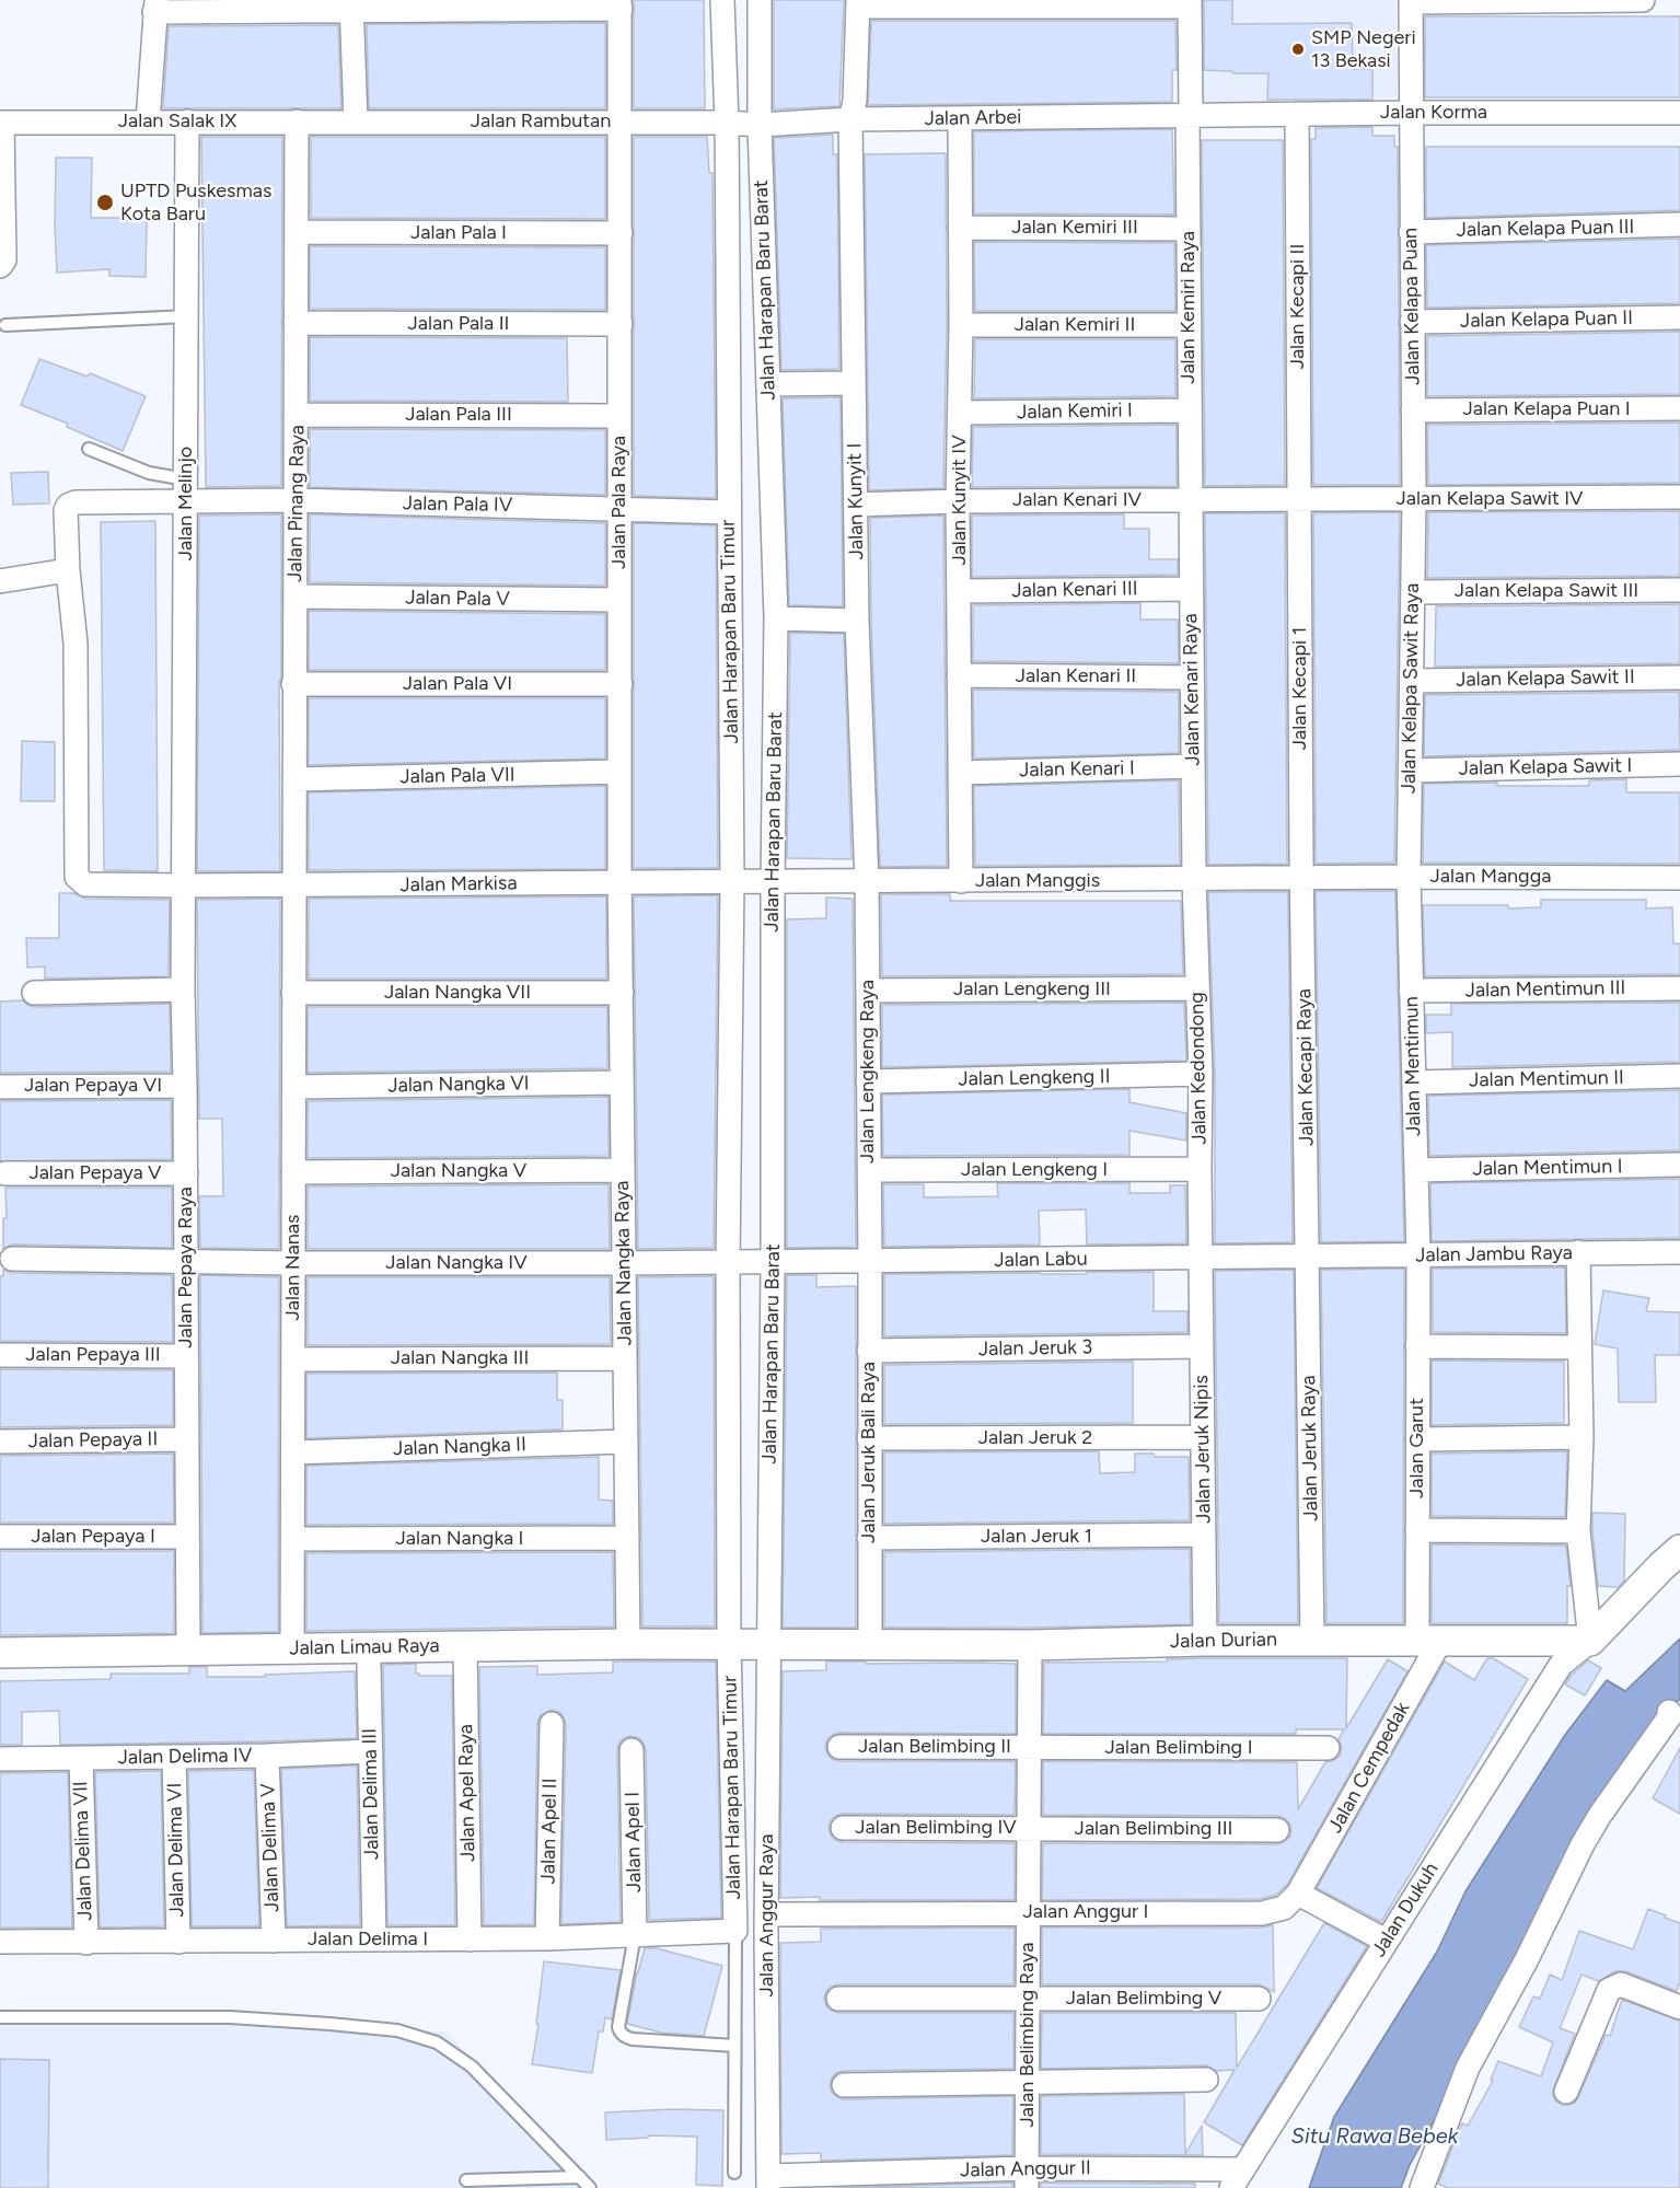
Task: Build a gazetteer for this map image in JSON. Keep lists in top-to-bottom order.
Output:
{
  "streets": {
    "street": [
      "Jalan Korma",
      "Jalan Arbei",
      "Jalan Salak IX",
      "Jalan Rambutan",
      "Jalan Kemiri III",
      "Jalan Kelapa Puan III",
      "Jalan Pala I",
      "Jalan Harapan Baru Barat",
      "Jalan Kecapi II",
      "Jalan Kelapa Puan",
      "Jalan Kemiri Raya",
      "Jalan Kelapa Puan II",
      "Jalan Pala II",
      "Jalan Kemiri II",
      "Jalan Kelapa Puan I",
      "Jalan Kemiri I",
      "Jalan Pala III",
      "Jalan Kelapa Sawit IV",
      "Jalan Kunyit IV",
      "Jalan Kenari IV",
      "Jalan Kunyit I",
      "Jalan Pala Raya",
      "Jalan Melinjo",
      "Jalan Pinang Raya",
      "Jalan Pala IV",
      "Jalan Kenari III",
      "Jalan Kelapa Sawit III",
      "Jalan Pala V",
      "Jalan Harapan Baru Timur",
      "Jalan Kenari II",
      "Jalan Kelapa Sawit II",
      "Jalan Pala VI",
      "Jalan Kecapi 1",
      "Jalan Kelapa Sawit Raya",
      "Jalan Kenari Raya",
      "Jalan Kelapa Sawit I",
      "Jalan Kenari I",
      "Jalan Pala VII",
      "Jalan Mangga",
      "Jalan Manggis",
      "Jalan Markisa",
      "Jalan Lengkeng III",
      "Jalan Mentimun III",
      "Jalan Nangka VII",
      "Jalan Mentimun",
      "Jalan Kecapi Raya",
      "Jalan Kedondong",
      "Jalan Lengkeng Raya",
      "Jalan Lengkeng II",
      "Jalan Mentimun II",
      "Jalan Nangka VI",
      "Jalan Pepaya VI",
      "Jalan Mentimun I",
      "Jalan Lengkeng I",
      "Jalan Nangka V",
      "Jalan Pepaya V",
      "Jalan Jambu Raya",
      "Jalan Labu",
      "Jalan Nangka IV",
      "Jalan Nangka Raya",
      "Jalan Pepaya Raya",
      "Jalan Nanas",
      "Jalan Jeruk 3",
      "Jalan Pepaya III",
      "Jalan Nangka III",
      "Jalan Jeruk 2",
      "Jalan Pepaya II",
      "Jalan Nangka II",
      "Jalan Jeruk Raya",
      "Jalan Garut",
      "Jalan Jeruk Nipis",
      "Jalan Jeruk Bali Raya",
      "Jalan Pepaya I",
      "Jalan Jeruk 1",
      "Jalan Nangka I",
      "Jalan Durian",
      "Jalan Limau Raya",
      "Jalan Belimbing II",
      "Jalan Belimbing I",
      "Jalan Delima IV",
      "Jalan Cempedak",
      "Jalan Apel Raya",
      "Jalan Delima III",
      "Jalan Belimbing IV",
      "Jalan Belimbing III",
      "Jalan Apel II",
      "Jalan Apel I",
      "Jalan Delima V",
      "Jalan Delima VI",
      "Jalan Delima VII",
      "Jalan Dukuh",
      "Jalan Anggur I",
      "Jalan Anggur Raya",
      "Jalan Delima I",
      "Jalan Belimbing V",
      "Jalan Belimbing Raya",
      "Jalan Anggur II"
    ]
  },
  "crossings": [
    ["Jalan Korma", "Jalan Arbei"],
    ["Jalan Korma", "Jalan Kecapi II"],
    ["Jalan Korma", "Jalan Kelapa Puan"],
    ["Jalan Korma", "Jalan Kemiri Raya"],
    ["Jalan Arbei", "Jalan Rambutan"],
    ["Jalan Arbei", "Jalan Harapan Baru Barat"],
    ["Jalan Arbei", "Jalan Kemiri Raya"],
    ["Jalan Arbei", "Jalan Kunyit IV"],
    ["Jalan Arbei", "Jalan Kunyit I"],
    ["Jalan Salak IX", "Jalan Rambutan"],
    ["Jalan Salak IX", "Jalan Melinjo"],
    ["Jalan Salak IX", "Jalan Pinang Raya"],
    ["Jalan Rambutan", "Jalan Harapan Baru Barat"],
    ["Jalan Rambutan", "Jalan Pala Raya"],
    ["Jalan Rambutan", "Jalan Harapan Baru Timur"],
    ["Jalan Kemiri III", "Jalan Kemiri Raya"],
    ["Jalan Kemiri III", "Jalan Kunyit IV"],
    ["Jalan Kelapa Puan III", "Jalan Kelapa Puan"],
    ["Jalan Pala I", "Jalan Pala Raya"],
    ["Jalan Pala I", "Jalan Pinang Raya"],
    ["Jalan Harapan Baru Barat", "Jalan Harapan Baru Timur"],
    ["Jalan Harapan Baru Barat", "Jalan Manggis"],
    ["Jalan Harapan Baru Barat", "Jalan Labu"],
    ["Jalan Harapan Baru Barat", "Jalan Nangka IV"],
    ["Jalan Harapan Baru Barat", "Jalan Durian"],
    ["Jalan Harapan Baru Barat", "Jalan Limau Raya"],
    ["Jalan Harapan Baru Barat", "Jalan Anggur Raya"],
    ["Jalan Kecapi II", "Jalan Kelapa Sawit IV"],
    ["Jalan Kecapi II", "Jalan Kenari IV"],
    ["Jalan Kecapi II", "Jalan Kecapi 1"],
    ["Jalan Kelapa Puan", "Jalan Kelapa Puan II"],
    ["Jalan Kelapa Puan", "Jalan Kelapa Puan I"],
    ["Jalan Kelapa Puan", "Jalan Kelapa Sawit IV"],
    ["Jalan Kelapa Puan", "Jalan Kelapa Sawit Raya"],
    ["Jalan Kemiri Raya", "Jalan Kemiri II"],
    ["Jalan Kemiri Raya", "Jalan Kemiri I"],
    ["Jalan Kemiri Raya", "Jalan Kenari IV"],
    ["Jalan Kemiri Raya", "Jalan Kenari Raya"],
    ["Jalan Pala II", "Jalan Pala Raya"],
    ["Jalan Pala II", "Jalan Pinang Raya"],
    ["Jalan Kemiri II", "Jalan Kunyit IV"],
    ["Jalan Kemiri I", "Jalan Kunyit IV"],
    ["Jalan Pala III", "Jalan Pala Raya"],
    ["Jalan Pala III", "Jalan Pinang Raya"],
    ["Jalan Kelapa Sawit IV", "Jalan Kenari IV"],
    ["Jalan Kelapa Sawit IV", "Jalan Kecapi 1"],
    ["Jalan Kelapa Sawit IV", "Jalan Kelapa Sawit Raya"],
    ["Jalan Kunyit IV", "Jalan Kenari IV"],
    ["Jalan Kunyit IV", "Jalan Kenari III"],
    ["Jalan Kunyit IV", "Jalan Kenari II"],
    ["Jalan Kunyit IV", "Jalan Kenari I"],
    ["Jalan Kunyit IV", "Jalan Manggis"],
    ["Jalan Kenari IV", "Jalan Kunyit I"],
    ["Jalan Kenari IV", "Jalan Kecapi 1"],
    ["Jalan Kenari IV", "Jalan Kenari Raya"],
    ["Jalan Kunyit I", "Jalan Manggis"],
    ["Jalan Kunyit I", "Jalan Lengkeng Raya"],
    ["Jalan Pala Raya", "Jalan Pala IV"],
    ["Jalan Pala Raya", "Jalan Pala V"],
    ["Jalan Pala Raya", "Jalan Pala VI"],
    ["Jalan Pala Raya", "Jalan Pala VII"],
    ["Jalan Pala Raya", "Jalan Markisa"],
    ["Jalan Pala Raya", "Jalan Nangka Raya"],
    ["Jalan Melinjo", "Jalan Pala IV"],
    ["Jalan Melinjo", "Jalan Markisa"],
    ["Jalan Melinjo", "Jalan Pepaya Raya"],
    ["Jalan Pinang Raya", "Jalan Pala IV"],
    ["Jalan Pinang Raya", "Jalan Pala V"],
    ["Jalan Pinang Raya", "Jalan Pala VI"],
    ["Jalan Pinang Raya", "Jalan Pala VII"],
    ["Jalan Pinang Raya", "Jalan Markisa"],
    ["Jalan Pinang Raya", "Jalan Nanas"],
    ["Jalan Pala IV", "Jalan Harapan Baru Timur"],
    ["Jalan Pala IV", "Jalan Markisa"],
    ["Jalan Kenari III", "Jalan Kenari Raya"],
    ["Jalan Kelapa Sawit III", "Jalan Kelapa Sawit Raya"],
    ["Jalan Harapan Baru Timur", "Jalan Manggis"],
    ["Jalan Harapan Baru Timur", "Jalan Markisa"],
    ["Jalan Harapan Baru Timur", "Jalan Labu"],
    ["Jalan Harapan Baru Timur", "Jalan Nangka IV"],
    ["Jalan Harapan Baru Timur", "Jalan Durian"],
    ["Jalan Harapan Baru Timur", "Jalan Limau Raya"],
    ["Jalan Harapan Baru Timur", "Jalan Delima I"],
    ["Jalan Kenari II", "Jalan Kenari Raya"],
    ["Jalan Kelapa Sawit II", "Jalan Kelapa Sawit Raya"],
    ["Jalan Kecapi 1", "Jalan Mangga"],
    ["Jalan Kecapi 1", "Jalan Manggis"],
    ["Jalan Kecapi 1", "Jalan Kecapi Raya"],
    ["Jalan Kelapa Sawit Raya", "Jalan Kelapa Sawit I"],
    ["Jalan Kelapa Sawit Raya", "Jalan Mangga"],
    ["Jalan Kelapa Sawit Raya", "Jalan Mentimun"],
    ["Jalan Kenari Raya", "Jalan Kenari I"],
    ["Jalan Kenari Raya", "Jalan Manggis"],
    ["Jalan Kenari Raya", "Jalan Kedondong"],
    ["Jalan Mangga", "Jalan Manggis"],
    ["Jalan Mangga", "Jalan Mentimun"],
    ["Jalan Mangga", "Jalan Kecapi Raya"],
    ["Jalan Manggis", "Jalan Markisa"],
    ["Jalan Manggis", "Jalan Kecapi Raya"],
    ["Jalan Manggis", "Jalan Kedondong"],
    ["Jalan Manggis", "Jalan Lengkeng Raya"],
    ["Jalan Markisa", "Jalan Nangka Raya"],
    ["Jalan Markisa", "Jalan Pepaya Raya"],
    ["Jalan Markisa", "Jalan Nanas"],
    ["Jalan Lengkeng III", "Jalan Kedondong"],
    ["Jalan Lengkeng III", "Jalan Lengkeng Raya"],
    ["Jalan Mentimun III", "Jalan Mentimun"],
    ["Jalan Nangka VII", "Jalan Nangka Raya"],
    ["Jalan Nangka VII", "Jalan Nanas"],
    ["Jalan Mentimun", "Jalan Mentimun II"],
    ["Jalan Mentimun", "Jalan Mentimun I"],
    ["Jalan Mentimun", "Jalan Jambu Raya"],
    ["Jalan Mentimun", "Jalan Garut"],
    ["Jalan Kecapi Raya", "Jalan Jambu Raya"],
    ["Jalan Kecapi Raya", "Jalan Labu"],
    ["Jalan Kecapi Raya", "Jalan Jeruk Raya"],
    ["Jalan Kedondong", "Jalan Lengkeng II"],
    ["Jalan Kedondong", "Jalan Lengkeng I"],
    ["Jalan Kedondong", "Jalan Labu"],
    ["Jalan Kedondong", "Jalan Jeruk Nipis"],
    ["Jalan Lengkeng Raya", "Jalan Lengkeng II"],
    ["Jalan Lengkeng Raya", "Jalan Lengkeng I"],
    ["Jalan Lengkeng Raya", "Jalan Labu"],
    ["Jalan Lengkeng Raya", "Jalan Jeruk Bali Raya"],
    ["Jalan Nangka VI", "Jalan Nangka Raya"],
    ["Jalan Nangka VI", "Jalan Nanas"],
    ["Jalan Pepaya VI", "Jalan Pepaya Raya"],
    ["Jalan Nangka V", "Jalan Nangka Raya"],
    ["Jalan Nangka V", "Jalan Nanas"],
    ["Jalan Pepaya V", "Jalan Pepaya Raya"],
    ["Jalan Jambu Raya", "Jalan Labu"],
    ["Jalan Jambu Raya", "Jalan Jeruk Raya"],
    ["Jalan Jambu Raya", "Jalan Garut"],
    ["Jalan Labu", "Jalan Nangka IV"],
    ["Jalan Labu", "Jalan Jeruk Raya"],
    ["Jalan Labu", "Jalan Jeruk Nipis"],
    ["Jalan Labu", "Jalan Jeruk Bali Raya"],
    ["Jalan Nangka IV", "Jalan Nangka Raya"],
    ["Jalan Nangka IV", "Jalan Pepaya Raya"],
    ["Jalan Nangka IV", "Jalan Nanas"],
    ["Jalan Nangka Raya", "Jalan Nangka III"],
    ["Jalan Nangka Raya", "Jalan Nangka II"],
    ["Jalan Nangka Raya", "Jalan Nangka I"],
    ["Jalan Nangka Raya", "Jalan Limau Raya"],
    ["Jalan Pepaya Raya", "Jalan Pepaya III"],
    ["Jalan Pepaya Raya", "Jalan Pepaya II"],
    ["Jalan Pepaya Raya", "Jalan Pepaya I"],
    ["Jalan Pepaya Raya", "Jalan Limau Raya"],
    ["Jalan Nanas", "Jalan Nangka III"],
    ["Jalan Nanas", "Jalan Nangka II"],
    ["Jalan Nanas", "Jalan Nangka I"],
    ["Jalan Nanas", "Jalan Limau Raya"],
    ["Jalan Jeruk 3", "Jalan Jeruk Nipis"],
    ["Jalan Jeruk 3", "Jalan Jeruk Bali Raya"],
    ["Jalan Jeruk 2", "Jalan Jeruk Nipis"],
    ["Jalan Jeruk 2", "Jalan Jeruk Bali Raya"],
    ["Jalan Jeruk Raya", "Jalan Durian"],
    ["Jalan Garut", "Jalan Durian"],
    ["Jalan Garut", "Jalan Cempedak"],
    ["Jalan Jeruk Nipis", "Jalan Jeruk 1"],
    ["Jalan Jeruk Nipis", "Jalan Durian"],
    ["Jalan Jeruk Bali Raya", "Jalan Jeruk 1"],
    ["Jalan Jeruk Bali Raya", "Jalan Durian"],
    ["Jalan Durian", "Jalan Limau Raya"],
    ["Jalan Durian", "Jalan Cempedak"],
    ["Jalan Durian", "Jalan Dukuh"],
    ["Jalan Durian", "Jalan Anggur Raya"],
    ["Jalan Durian", "Jalan Belimbing Raya"],
    ["Jalan Limau Raya", "Jalan Apel Raya"],
    ["Jalan Limau Raya", "Jalan Delima III"],
    ["Jalan Belimbing II", "Jalan Belimbing I"],
    ["Jalan Belimbing II", "Jalan Belimbing Raya"],
    ["Jalan Belimbing I", "Jalan Belimbing Raya"],
    ["Jalan Delima IV", "Jalan Delima III"],
    ["Jalan Delima IV", "Jalan Delima V"],
    ["Jalan Delima IV", "Jalan Delima VI"],
    ["Jalan Delima IV", "Jalan Delima VII"],
    ["Jalan Cempedak", "Jalan Anggur I"],
    ["Jalan Apel Raya", "Jalan Delima I"],
    ["Jalan Delima III", "Jalan Delima I"],
    ["Jalan Belimbing IV", "Jalan Belimbing III"],
    ["Jalan Belimbing IV", "Jalan Belimbing Raya"],
    ["Jalan Belimbing III", "Jalan Belimbing Raya"],
    ["Jalan Apel II", "Jalan Delima I"],
    ["Jalan Apel I", "Jalan Delima I"],
    ["Jalan Delima V", "Jalan Delima I"],
    ["Jalan Delima VI", "Jalan Delima I"],
    ["Jalan Delima VII", "Jalan Delima I"],
    ["Jalan Dukuh", "Jalan Anggur II"],
    ["Jalan Anggur I", "Jalan Anggur Raya"],
    ["Jalan Anggur I", "Jalan Belimbing Raya"],
    ["Jalan Anggur Raya", "Jalan Anggur II"],
    ["Jalan Belimbing V", "Jalan Belimbing Raya"],
    ["Jalan Belimbing Raya", "Jalan Anggur II"]
  ],
  "water": ["Situ Rawa Bebek"],
  "places": ["SMP Negeri 13 Bekasi", "UPTD Puskesmas Kota Baru"]
}
